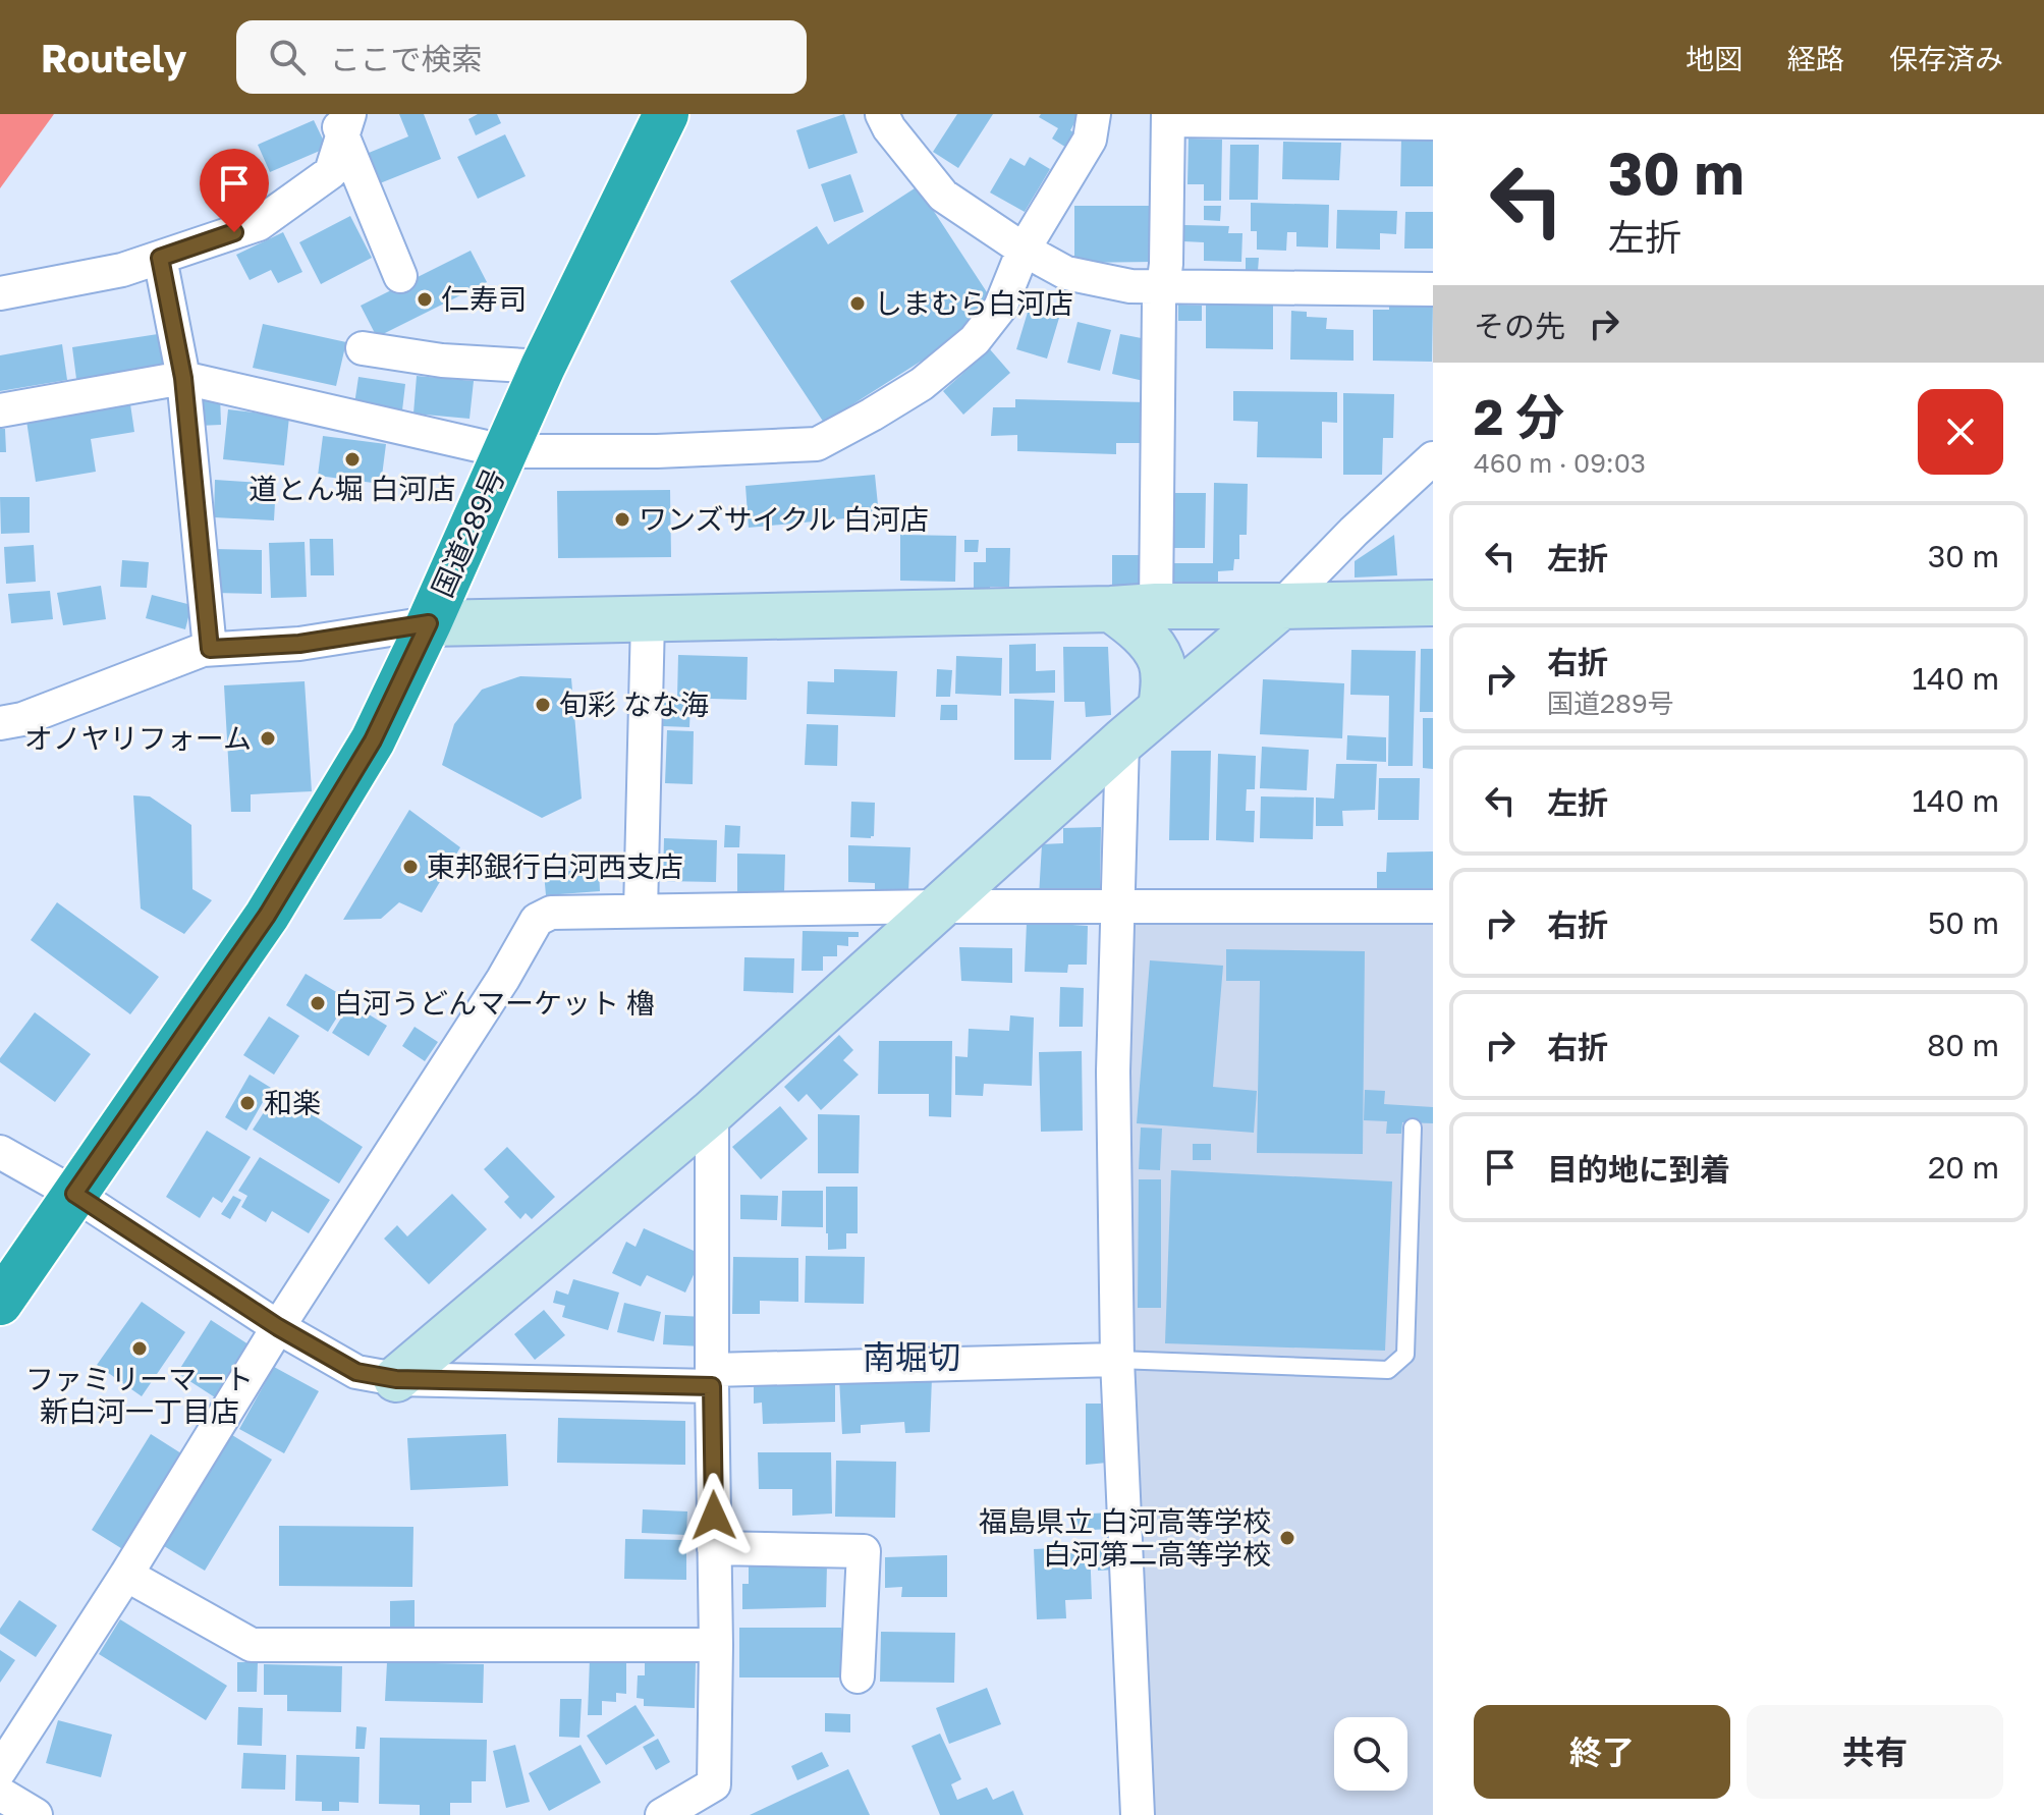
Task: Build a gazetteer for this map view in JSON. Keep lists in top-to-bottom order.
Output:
{
  "streets": {
    "highway": ["国道289号"]
  },
  "districts": ["南堀切"],
  "places": [
    "仁寿司",
    "しまむら白河店",
    "道とん堀 白河店",
    "ワンズサイクル 白河店",
    "旬彩 なな海",
    "オノヤリフォーム",
    "東邦銀行白河西支店",
    "白河うどんマーケット 櫓",
    "和楽",
    "ファミリーマート 新白河一丁目店",
    "福島県立 白河高等学校 白河第二高等学校"
  ],
  "page": {
    "header": "Routely",
    "search": "ここで検索",
    "nav": ["地図", "経路", "保存済み"],
    "turn": ["30 m", "左折"],
    "then": "その先",
    "heading": ["2 分", "460 m · 09:03"],
    "list": [
      {
        "name": "左折",
        "value": "30 m"
      },
      {
        "name": "右折",
        "note": "国道289号",
        "value": "140 m"
      },
      {
        "name": "左折",
        "value": "140 m"
      },
      {
        "name": "右折",
        "value": "50 m"
      },
      {
        "name": "右折",
        "value": "80 m"
      },
      {
        "name": "目的地に到着",
        "value": "20 m"
      }
    ],
    "buttons": ["終了", "共有"]
  }
}
